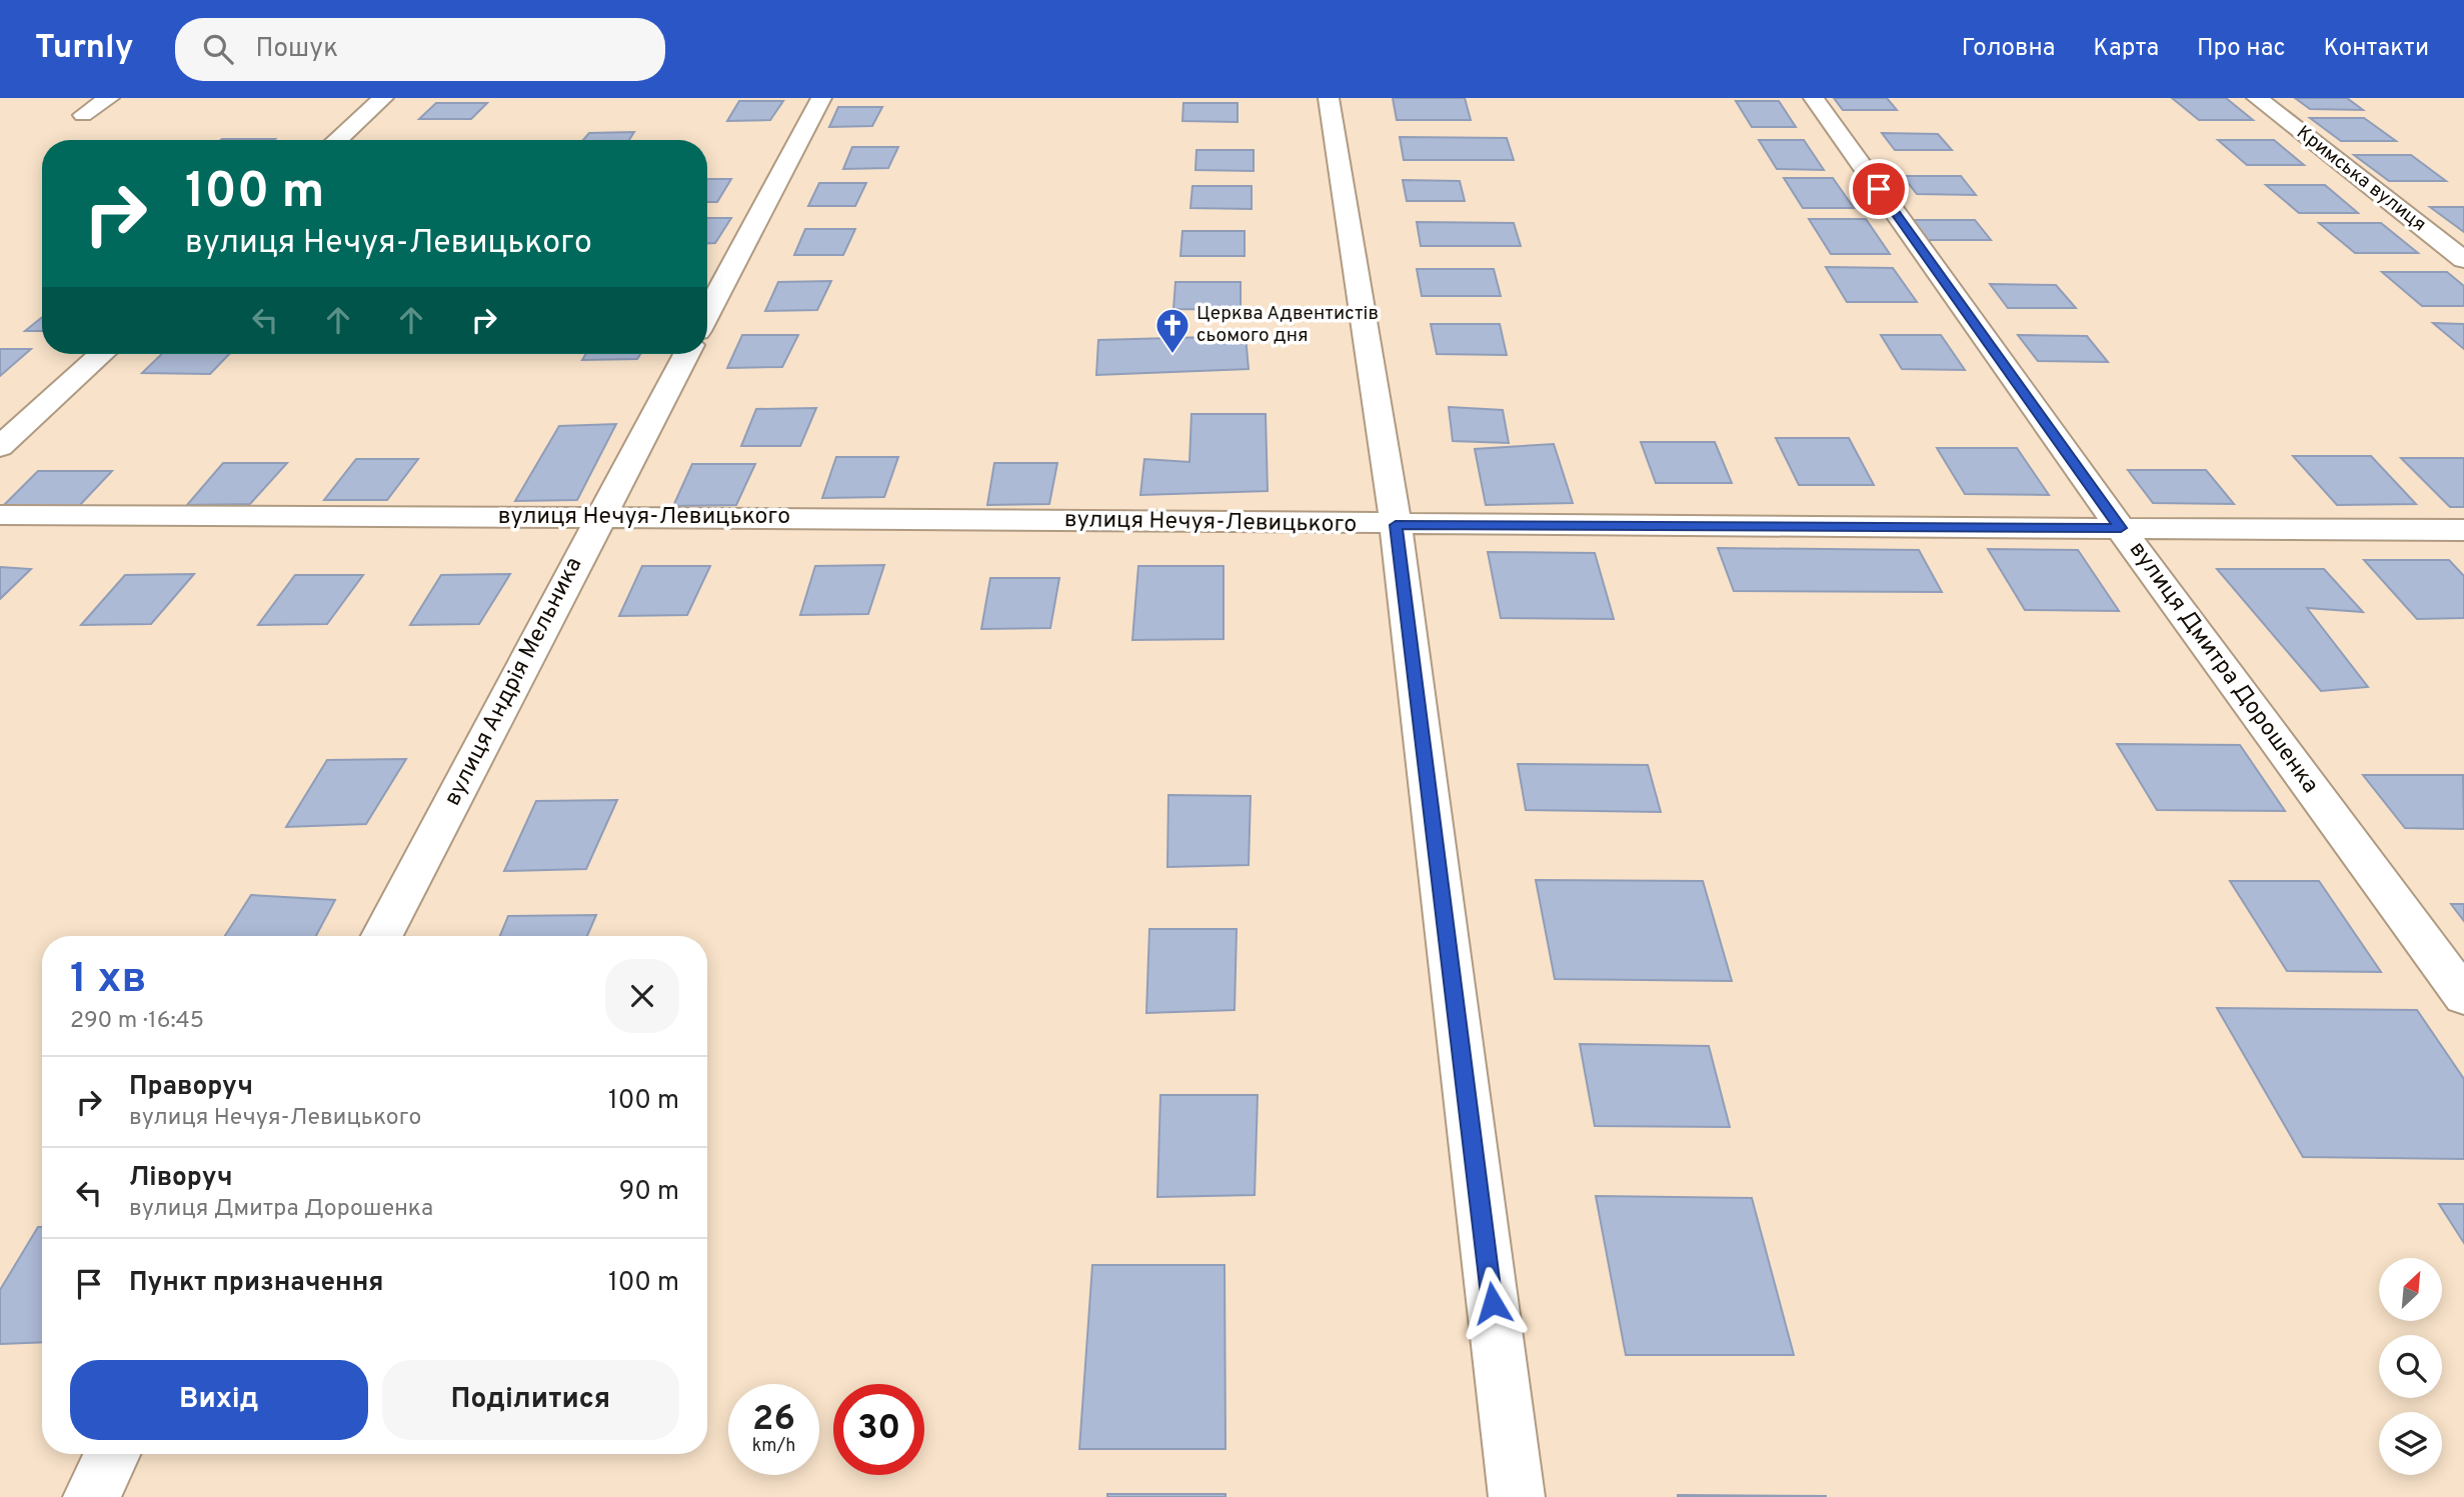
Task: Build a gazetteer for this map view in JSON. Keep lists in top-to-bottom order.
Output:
{
  "streets": {
    "street": [
      "Кримська вулиця",
      "вулиця Нечуя-Левицького",
      "вулиця Дмитра Дорошенка",
      "вулиця Андрія Мельника"
    ]
  },
  "crossings": [
    ["вулиця Нечуя-Левицького", "вулиця Дмитра Дорошенка"],
    ["вулиця Нечуя-Левицького", "вулиця Андрія Мельника"]
  ],
  "places": {
    "church": ["Церква Адвентистів сьомого дня"]
  },
  "north": "top right",
  "page": {
    "header": "Turnly",
    "search": "Пошук",
    "nav": [
      "Головна",
      "Карта",
      "Про нас",
      "Контакти"
    ],
    "turn": ["100 m", "вулиця Нечуя-Левицького"],
    "heading": ["1 хв", "290 m · 16:45"],
    "list": [
      {
        "name": "Праворуч",
        "note": "вулиця Нечуя-Левицького",
        "value": "100 m"
      },
      {
        "name": "Ліворуч",
        "note": "вулиця Дмитра Дорошенка",
        "value": "90 m"
      },
      {
        "name": "Пункт призначення",
        "value": "100 m"
      }
    ],
    "buttons": ["Вихід", "Поділитися"],
    "speed": "26 km/h",
    "limit": "30"
  }
}
